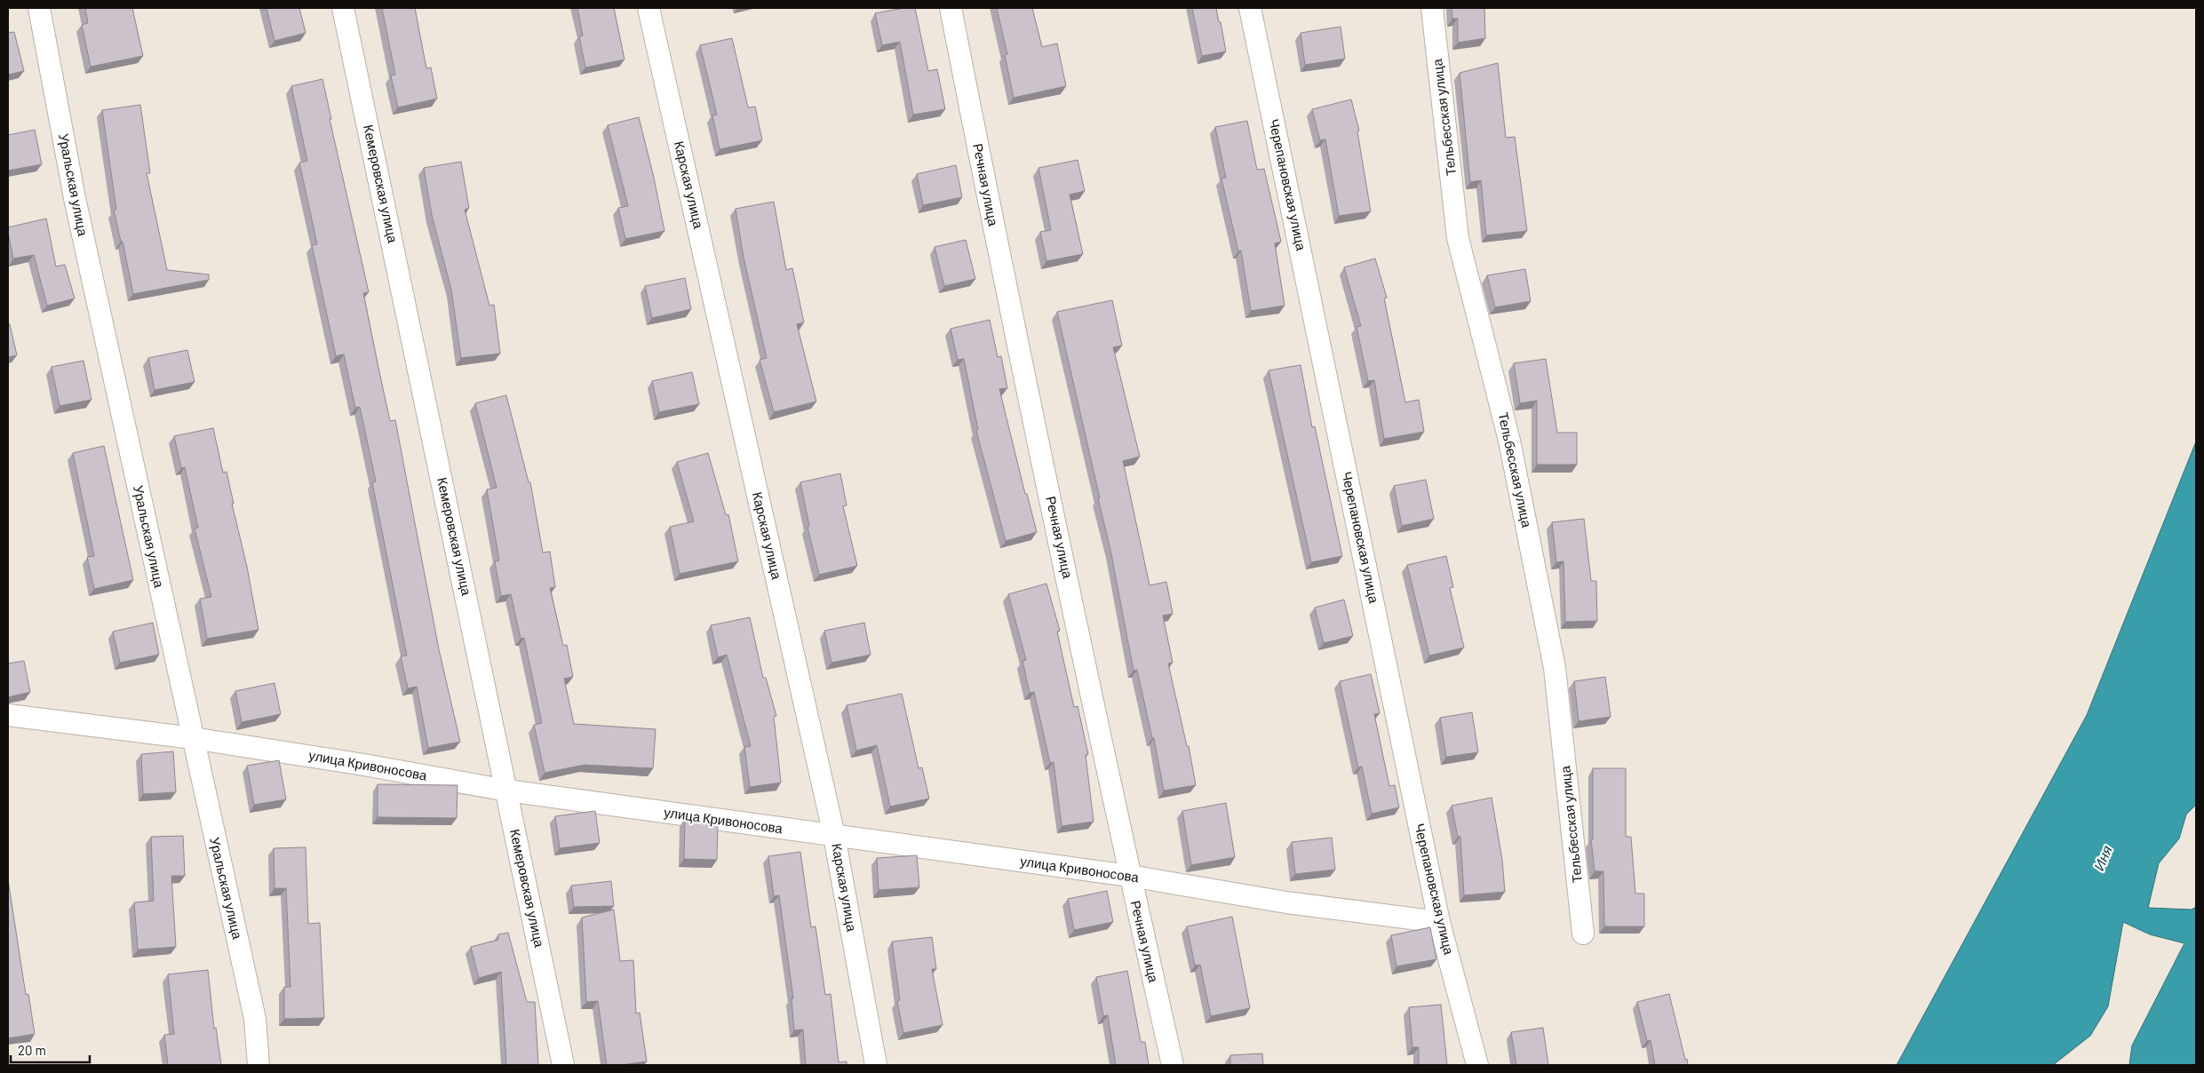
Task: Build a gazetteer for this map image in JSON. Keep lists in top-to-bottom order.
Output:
{
  "streets": {
    "street": [
      "Тельбесская улица",
      "Кемеровская улица",
      "Уральская улица",
      "Карская улица",
      "Речная улица",
      "Черепановская улица",
      "улица Кривоносова"
    ]
  },
  "crossings": [
    ["Кемеровская улица", "улица Кривоносова"],
    ["Уральская улица", "улица Кривоносова"],
    ["Карская улица", "улица Кривоносова"],
    ["Речная улица", "улица Кривоносова"],
    ["Черепановская улица", "улица Кривоносова"]
  ],
  "water": ["Иня"],
  "scale_bar": "20 m"
}
